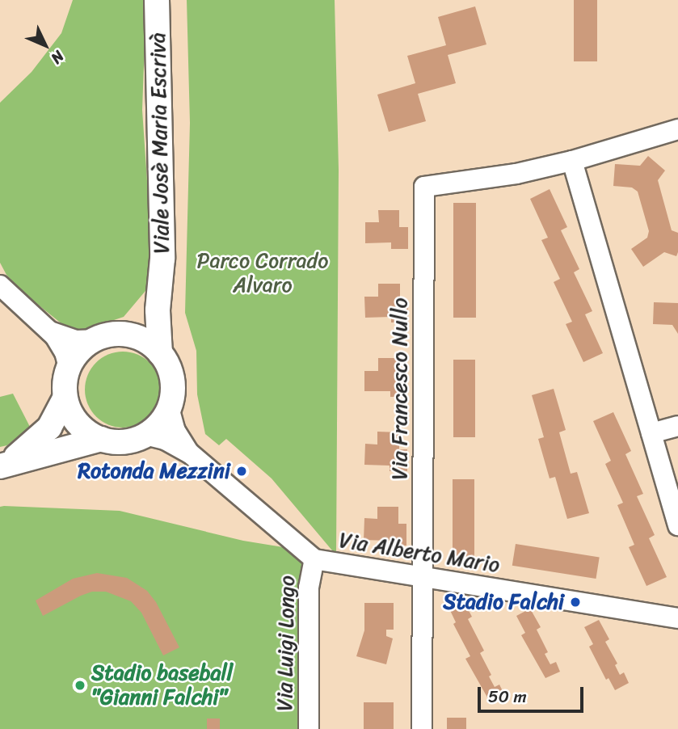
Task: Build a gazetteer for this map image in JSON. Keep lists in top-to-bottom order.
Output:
{
  "streets": {
    "main road": ["Viale Josè Maria Escrivà"],
    "street": ["Via Francesco Nullo", "Via Alberto Mario", "Via Luigi Longo"]
  },
  "crossings": [
    ["Viale Josè Maria Escrivà", "Via Alberto Mario"],
    ["Via Francesco Nullo", "Via Alberto Mario"],
    ["Via Alberto Mario", "Via Luigi Longo"]
  ],
  "parks": ["Parco Corrado Alvaro"],
  "places": ["Rotonda Mezzini", "Stadio Falchi", "Stadio baseball \"Gianni Falchi\""],
  "scale_bar": "50 m",
  "north": "bottom right"
}
